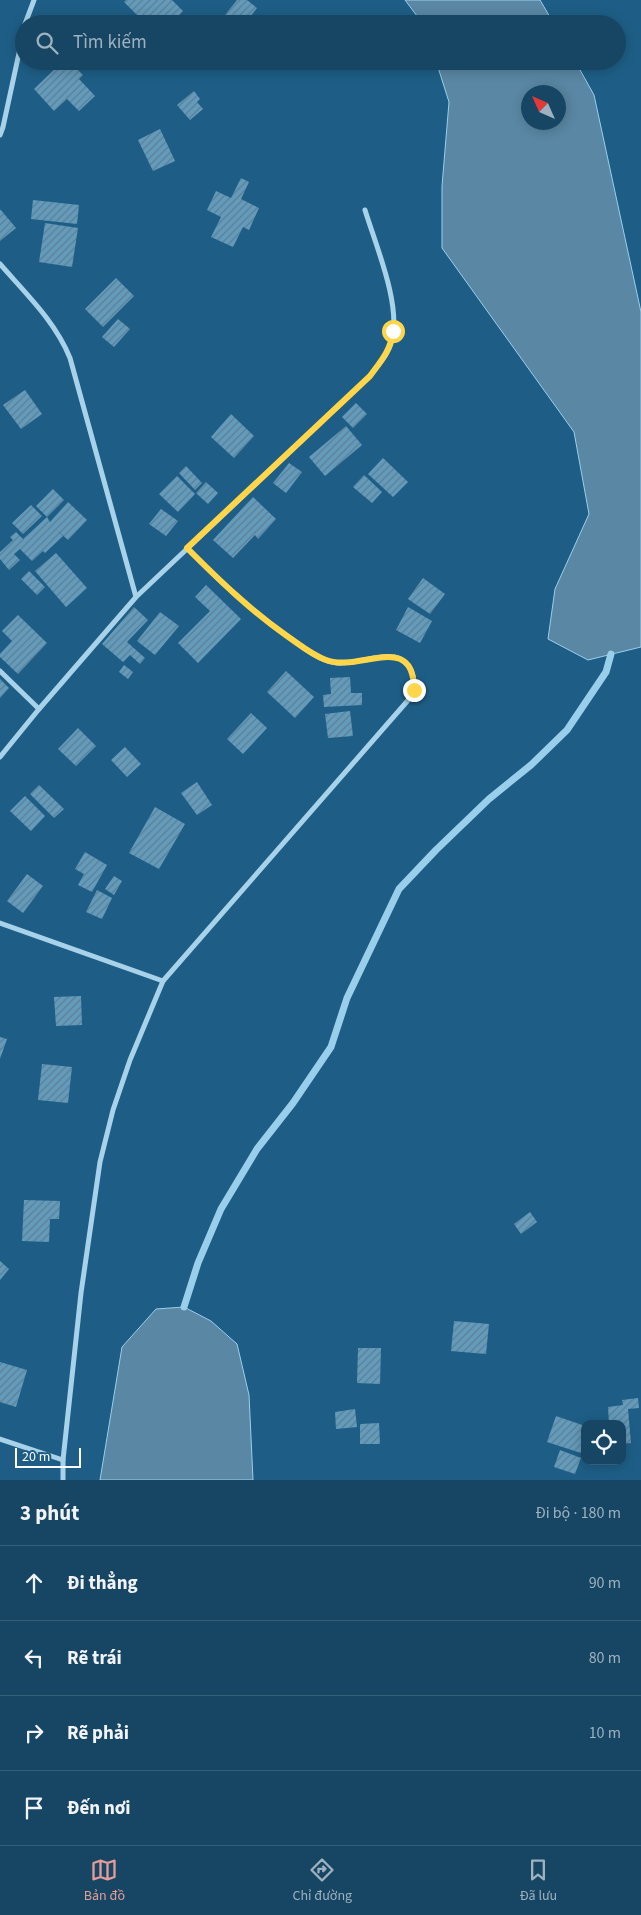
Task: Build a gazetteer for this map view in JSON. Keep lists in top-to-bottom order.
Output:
{
  "scale_bar": "20 m",
  "north": "top left",
  "page": {
    "search": "Tìm kiếm",
    "scale": "20 m",
    "heading": ["3 phút", "Đi bộ · 180 m"],
    "list": [
      ["Đi thẳng", "90 m"],
      ["Rẽ trái", "80 m"],
      ["Rẽ phải", "10 m"],
      "Đến nơi"
    ],
    "nav": ["Bản đồ", "Chỉ đường", "Đã lưu"]
  }
}
